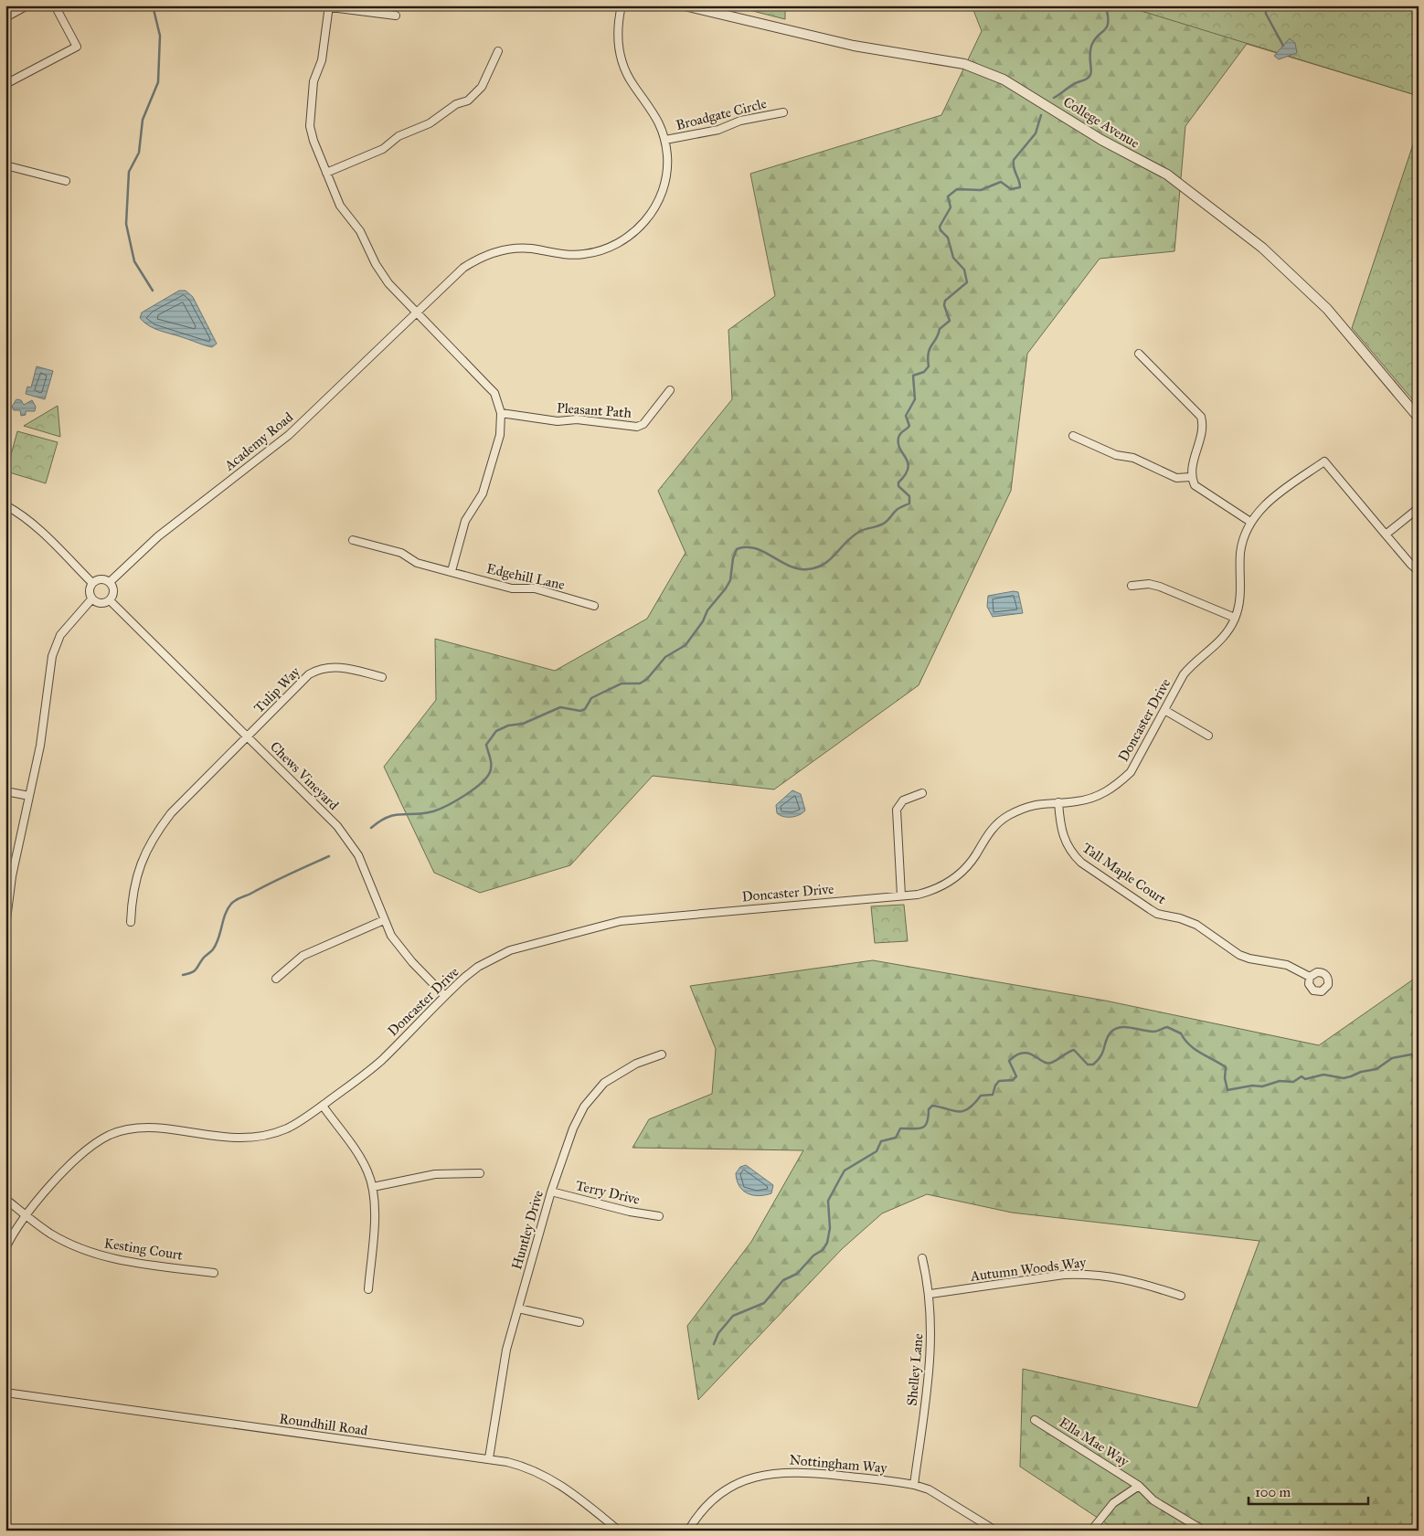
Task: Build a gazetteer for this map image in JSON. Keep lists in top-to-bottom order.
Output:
{
  "streets": {
    "street": [
      "Broadgate Circle",
      "College Avenue",
      "Pleasant Path",
      "Academy Road",
      "Edgehill Lane",
      "Tulip Way",
      "Doncaster Drive",
      "Chews Vineyard",
      "Tall Maple Court",
      "Terry Drive",
      "Huntley Drive",
      "Kesting Court",
      "Autumn Woods Way",
      "Shelley Lane",
      "Roundhill Road",
      "Ella Mae Way",
      "Nottingham Way"
    ]
  },
  "crossings": [
    ["Broadgate Circle", "Academy Road"],
    ["Academy Road", "Chews Vineyard"],
    ["Tulip Way", "Chews Vineyard"],
    ["Doncaster Drive", "Chews Vineyard"],
    ["Doncaster Drive", "Tall Maple Court"],
    ["Doncaster Drive", "Kesting Court"],
    ["Terry Drive", "Huntley Drive"],
    ["Huntley Drive", "Roundhill Road"],
    ["Autumn Woods Way", "Shelley Lane"],
    ["Shelley Lane", "Nottingham Way"]
  ],
  "scale_bar": "100 m"
}
